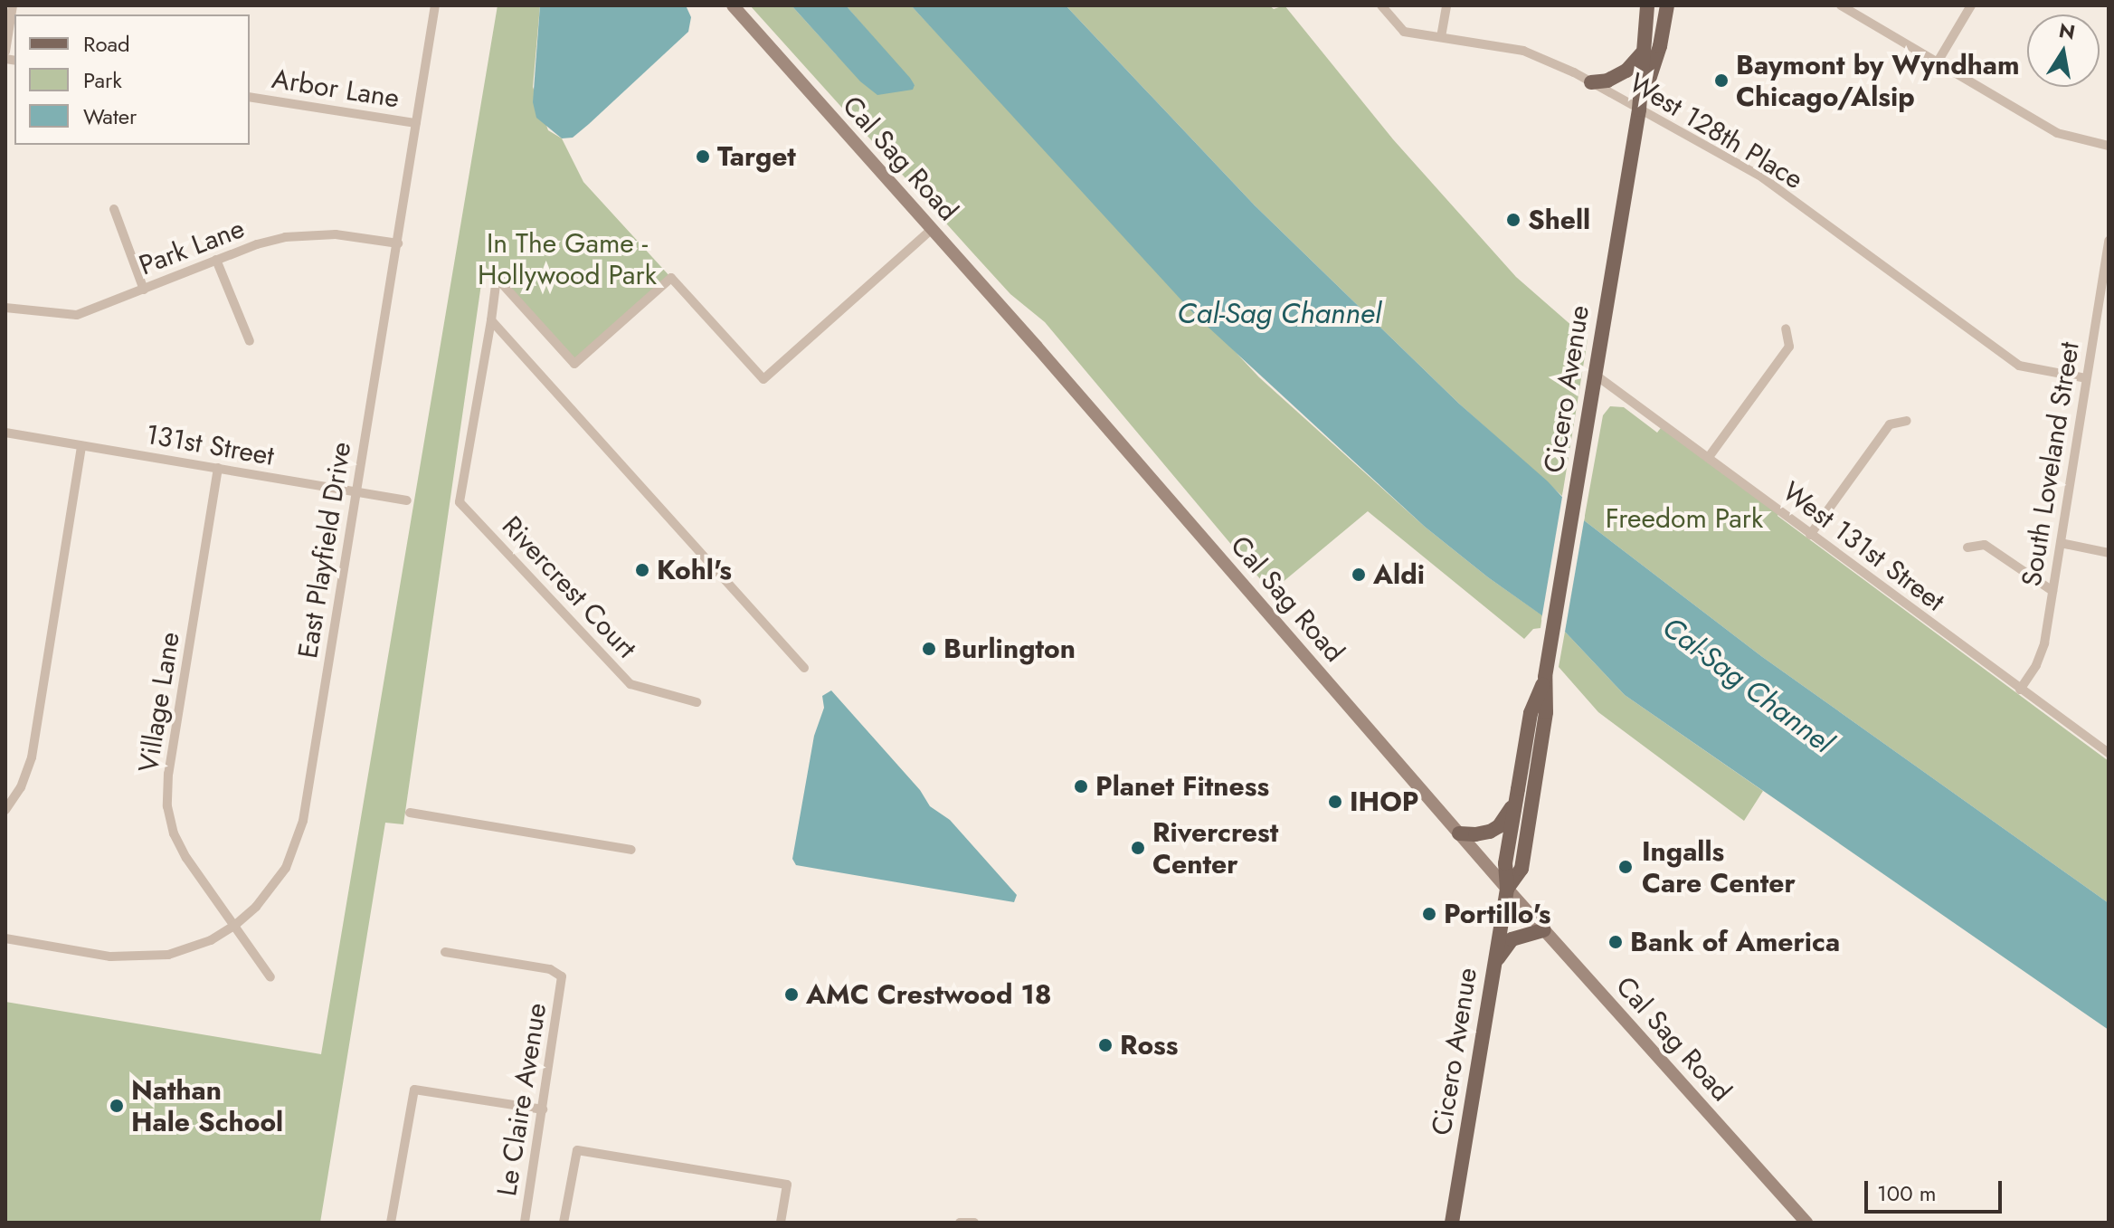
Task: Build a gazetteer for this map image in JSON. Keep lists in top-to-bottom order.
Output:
{
  "streets": {
    "main road": ["Cal Sag Road", "Cicero Avenue"],
    "street": [
      "Arbor Lane",
      "West 128th Place",
      "Park Lane",
      "131st Street",
      "South Loveland Street",
      "West 131st Street",
      "East Playfield Drive",
      "Rivercrest Court",
      "Village Lane",
      "Le Claire Avenue"
    ]
  },
  "crossings": [
    ["Arbor Lane", "East Playfield Drive"],
    ["West 128th Place", "Cicero Avenue"],
    ["West 128th Place", "South Loveland Street"],
    ["Cal Sag Road", "Cicero Avenue"],
    ["Park Lane", "East Playfield Drive"],
    ["Cicero Avenue", "West 131st Street"],
    ["131st Street", "East Playfield Drive"],
    ["131st Street", "Village Lane"],
    ["South Loveland Street", "West 131st Street"],
    ["East Playfield Drive", "Village Lane"]
  ],
  "water": ["Cal-Sag Channel"],
  "parks": ["In The Game - Hollywood Park", "Freedom Park"],
  "places": [
    "Baymont by Wyndham Chicago/Alsip",
    "Target",
    "Shell",
    "Kohl's",
    "Aldi",
    "Burlington",
    "Planet Fitness",
    "IHOP",
    "Rivercrest Center",
    "Ingalls Care Center",
    "Portillo's",
    "Bank of America",
    "AMC Crestwood 18",
    "Ross",
    "Nathan Hale School"
  ],
  "legend": ["Road", "Park", "Water"],
  "scale_bar": "100 m",
  "north": "top"
}
